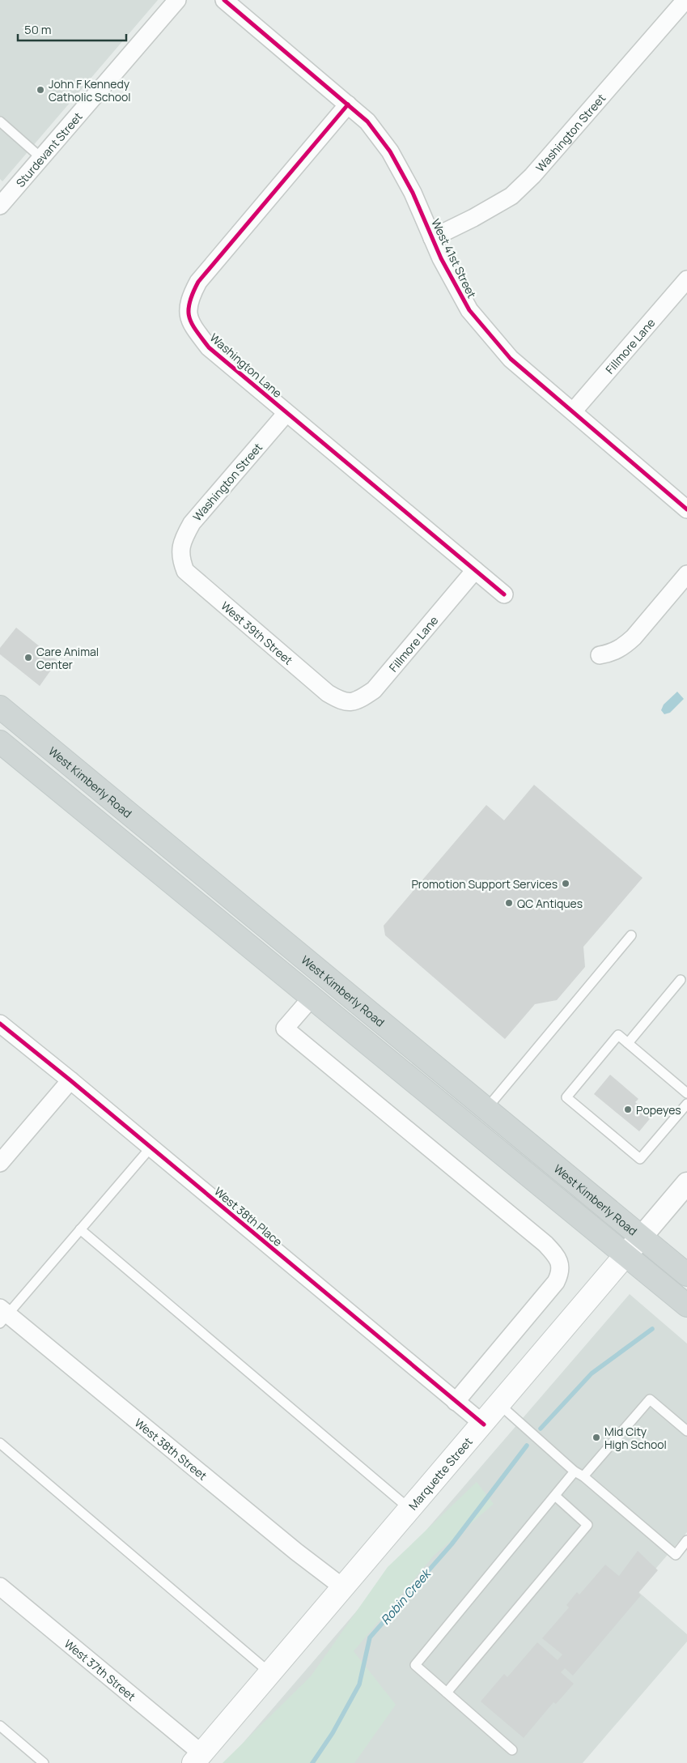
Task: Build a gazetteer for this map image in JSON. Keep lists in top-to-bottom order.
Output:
{
  "streets": {
    "main road": ["West Kimberly Road", "Marquette Street"],
    "street": [
      "Washington Street",
      "Sturdevant Street",
      "West 41st Street",
      "Fillmore Lane",
      "Washington Lane",
      "West 39th Street",
      "West 38th Place",
      "West 38th Street",
      "West 37th Street"
    ]
  },
  "crossings": [
    ["Washington Street", "West 41st Street"],
    ["Washington Street", "Washington Lane"],
    ["Washington Street", "West 39th Street"],
    ["West 41st Street", "Fillmore Lane"],
    ["West 41st Street", "Washington Lane"],
    ["Fillmore Lane", "Washington Lane"],
    ["Fillmore Lane", "West 39th Street"],
    ["West Kimberly Road", "Marquette Street"],
    ["West 38th Place", "Marquette Street"],
    ["West 38th Street", "Marquette Street"],
    ["Marquette Street", "West 37th Street"]
  ],
  "water": ["Robin Creek"],
  "places": [
    "John F Kennedy Catholic School",
    "Care Animal Center",
    "Promotion Support Services",
    "QC Antiques",
    "Popeyes",
    "Mid City High School"
  ],
  "scale_bar": "50 m"
}
